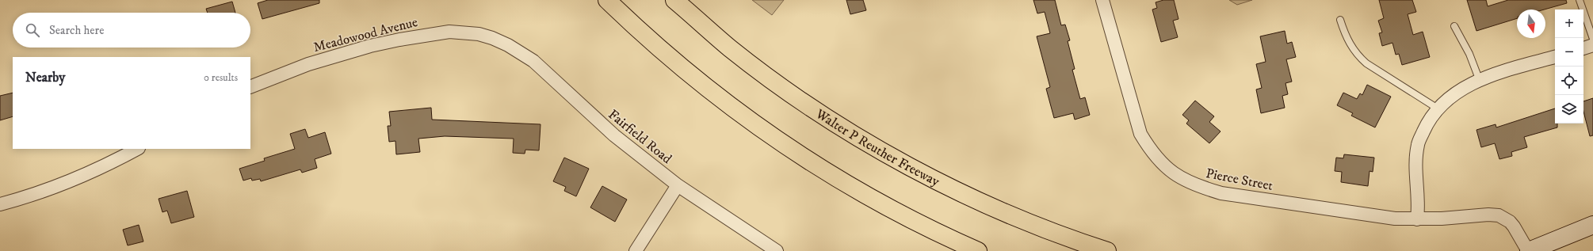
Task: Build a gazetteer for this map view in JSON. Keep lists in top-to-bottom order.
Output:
{
  "streets": {
    "highway": ["Walter P Reuther Freeway"],
    "street": ["Meadowood Avenue", "Fairfield Road", "Pierce Street"]
  },
  "crossings": [
    ["Meadowood Avenue", "Fairfield Road"]
  ],
  "north": "bottom",
  "page": {
    "map_buttons": ["+", "−"],
    "search": "Search here",
    "heading": ["Nearby", "0 results"]
  }
}
